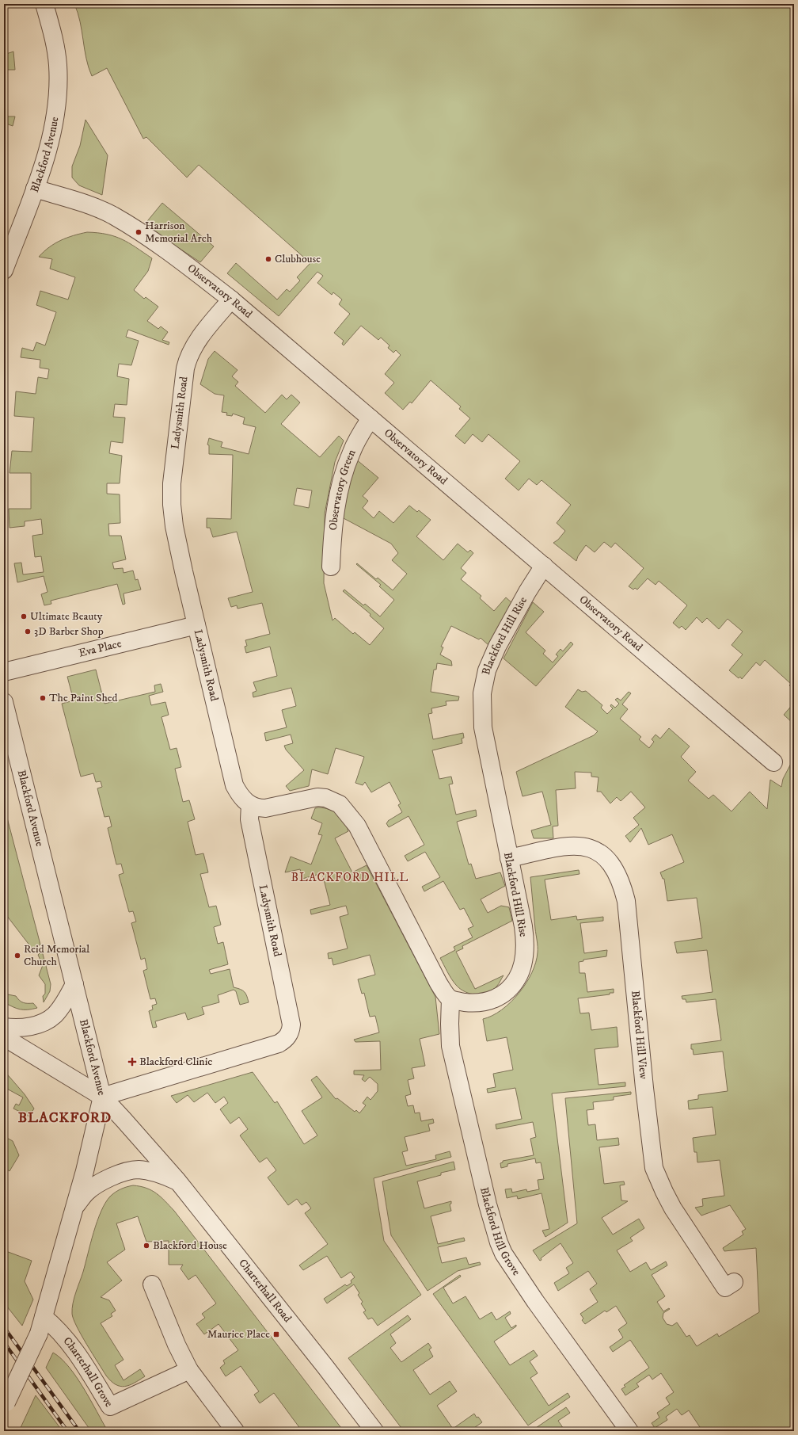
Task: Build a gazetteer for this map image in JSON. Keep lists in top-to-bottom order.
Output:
{
  "streets": {
    "street": [
      "Blackford Avenue",
      "Observatory Road",
      "Ladysmith Road",
      "Observatory Green",
      "Blackford Hill Rise",
      "Eva Place",
      "Blackford Hill View",
      "Blackford Hill Grove",
      "Charterhall Road",
      "Charterhall Grove"
    ]
  },
  "crossings": [
    ["Blackford Avenue", "Observatory Road"],
    ["Blackford Avenue", "Ladysmith Road"],
    ["Blackford Avenue", "Charterhall Road"],
    ["Blackford Avenue", "Charterhall Grove"],
    ["Observatory Road", "Ladysmith Road"],
    ["Observatory Road", "Observatory Green"],
    ["Observatory Road", "Blackford Hill Rise"],
    ["Ladysmith Road", "Eva Place"],
    ["Ladysmith Road", "Charterhall Road"],
    ["Blackford Hill Rise", "Blackford Hill View"],
    ["Blackford Hill Rise", "Blackford Hill Grove"]
  ],
  "districts": ["BLACKFORD HILL", "BLACKFORD"],
  "places": {
    "other": [
      "Harrison Memorial Arch",
      "Clubhouse",
      "Ultimate Beauty",
      "3D Barber Shop",
      "The Paint Shed",
      "Reid Memorial Church",
      "Blackford House"
    ],
    "health": ["Blackford Clinic"],
    "transit": ["Maurice Place"]
  }
}
